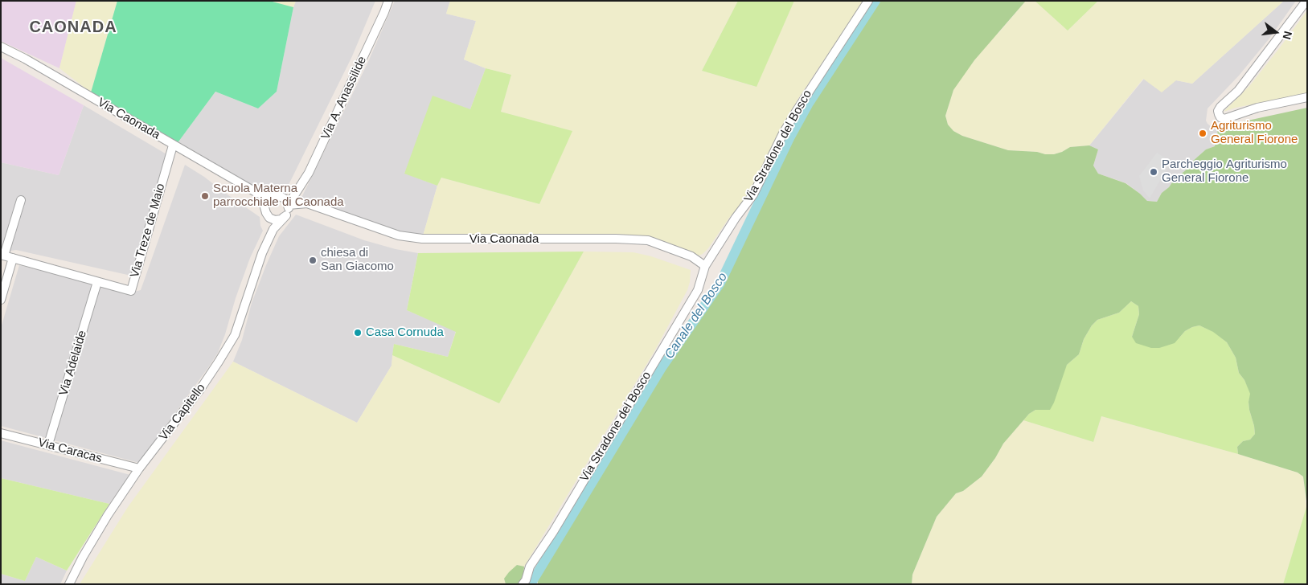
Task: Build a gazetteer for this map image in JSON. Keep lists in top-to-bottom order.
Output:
{
  "streets": {
    "street": [
      "Via A. Anassilide",
      "Via Caonada",
      "Via Stradone del Bosco",
      "Via Treze de Maio",
      "Via Adelaide",
      "Via Capitello",
      "Via Caracas"
    ]
  },
  "crossings": [
    ["Via A. Anassilide", "Via Caonada"],
    ["Via A. Anassilide", "Via Capitello"],
    ["Via Caonada", "Via Stradone del Bosco"],
    ["Via Caonada", "Via Treze de Maio"],
    ["Via Caonada", "Via Capitello"],
    ["Via Treze de Maio", "Via Adelaide"],
    ["Via Adelaide", "Via Caracas"],
    ["Via Capitello", "Via Caracas"]
  ],
  "districts": ["CAONADA"],
  "water": ["Canale del Bosco"],
  "places": [
    "Agriturismo General Fiorone",
    "Parcheggio Agriturismo General Fiorone",
    "Scuola Materna parrocchiale di Caonada",
    "chiesa di San Giacomo",
    "Casa Cornuda"
  ],
  "north": "right"
}
